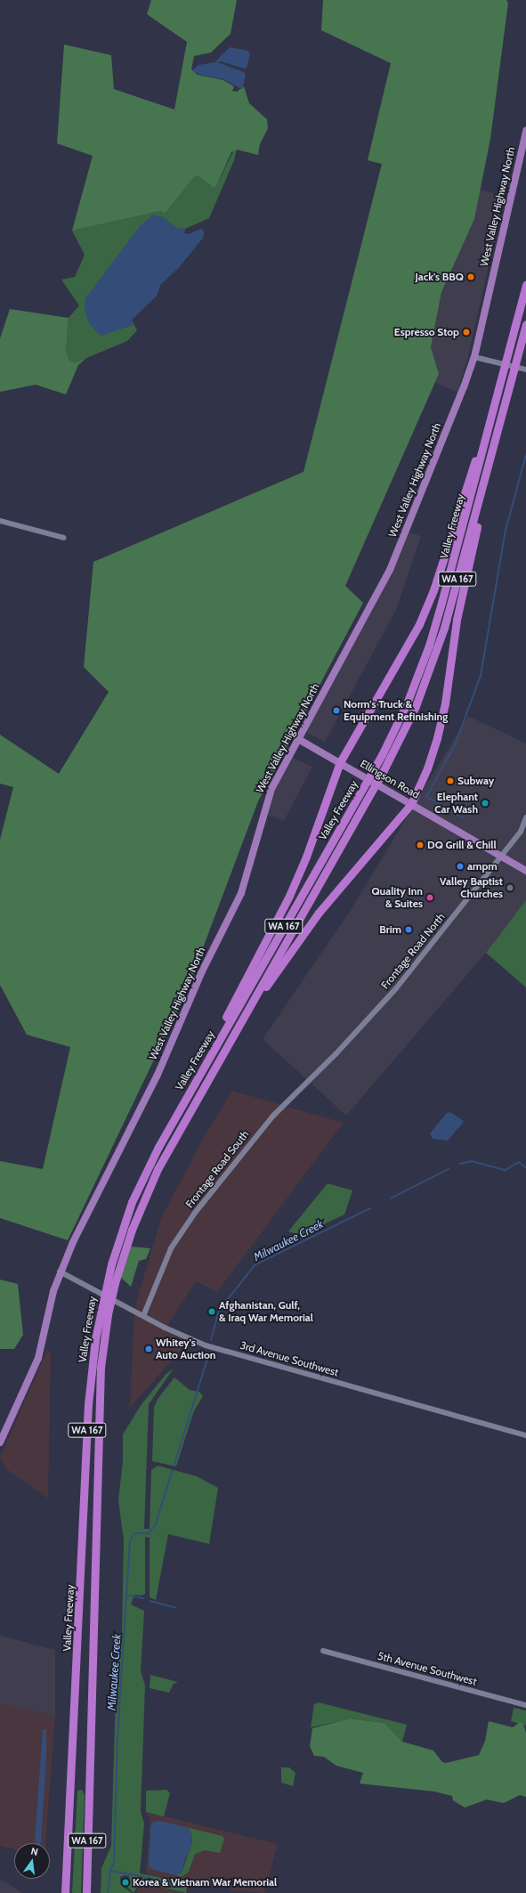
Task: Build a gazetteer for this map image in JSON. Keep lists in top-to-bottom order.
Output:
{
  "streets": {
    "highway": ["Valley Freeway", "WA 167"],
    "main road": ["West Valley Highway North", "Ellingson Road"],
    "street": [
      "Frontage Road North",
      "Frontage Road South",
      "3rd Avenue Southwest",
      "5th Avenue Southwest"
    ]
  },
  "crossings": [
    ["West Valley Highway North", "Ellingson Road"],
    ["West Valley Highway North", "3rd Avenue Southwest"],
    ["Ellingson Road", "Frontage Road North"],
    ["Frontage Road North", "Frontage Road South"],
    ["Frontage Road South", "3rd Avenue Southwest"]
  ],
  "water": ["Milwaukee Creek"],
  "places": [
    "Jack's BBQ",
    "Espresso Stop",
    "Norm's Truck & Equipment Refinishing",
    "Subway",
    "Elephant Car Wash",
    "DQ Grill & Chill",
    "ampm",
    "Valley Baptist Churches",
    "Quality Inn & Suites",
    "Brim",
    "Afghanistan, Gulf, & Iraq War Memorial",
    "Whitey's Auto Auction",
    "Korea & Vietnam War Memorial"
  ],
  "north": "top"
}
